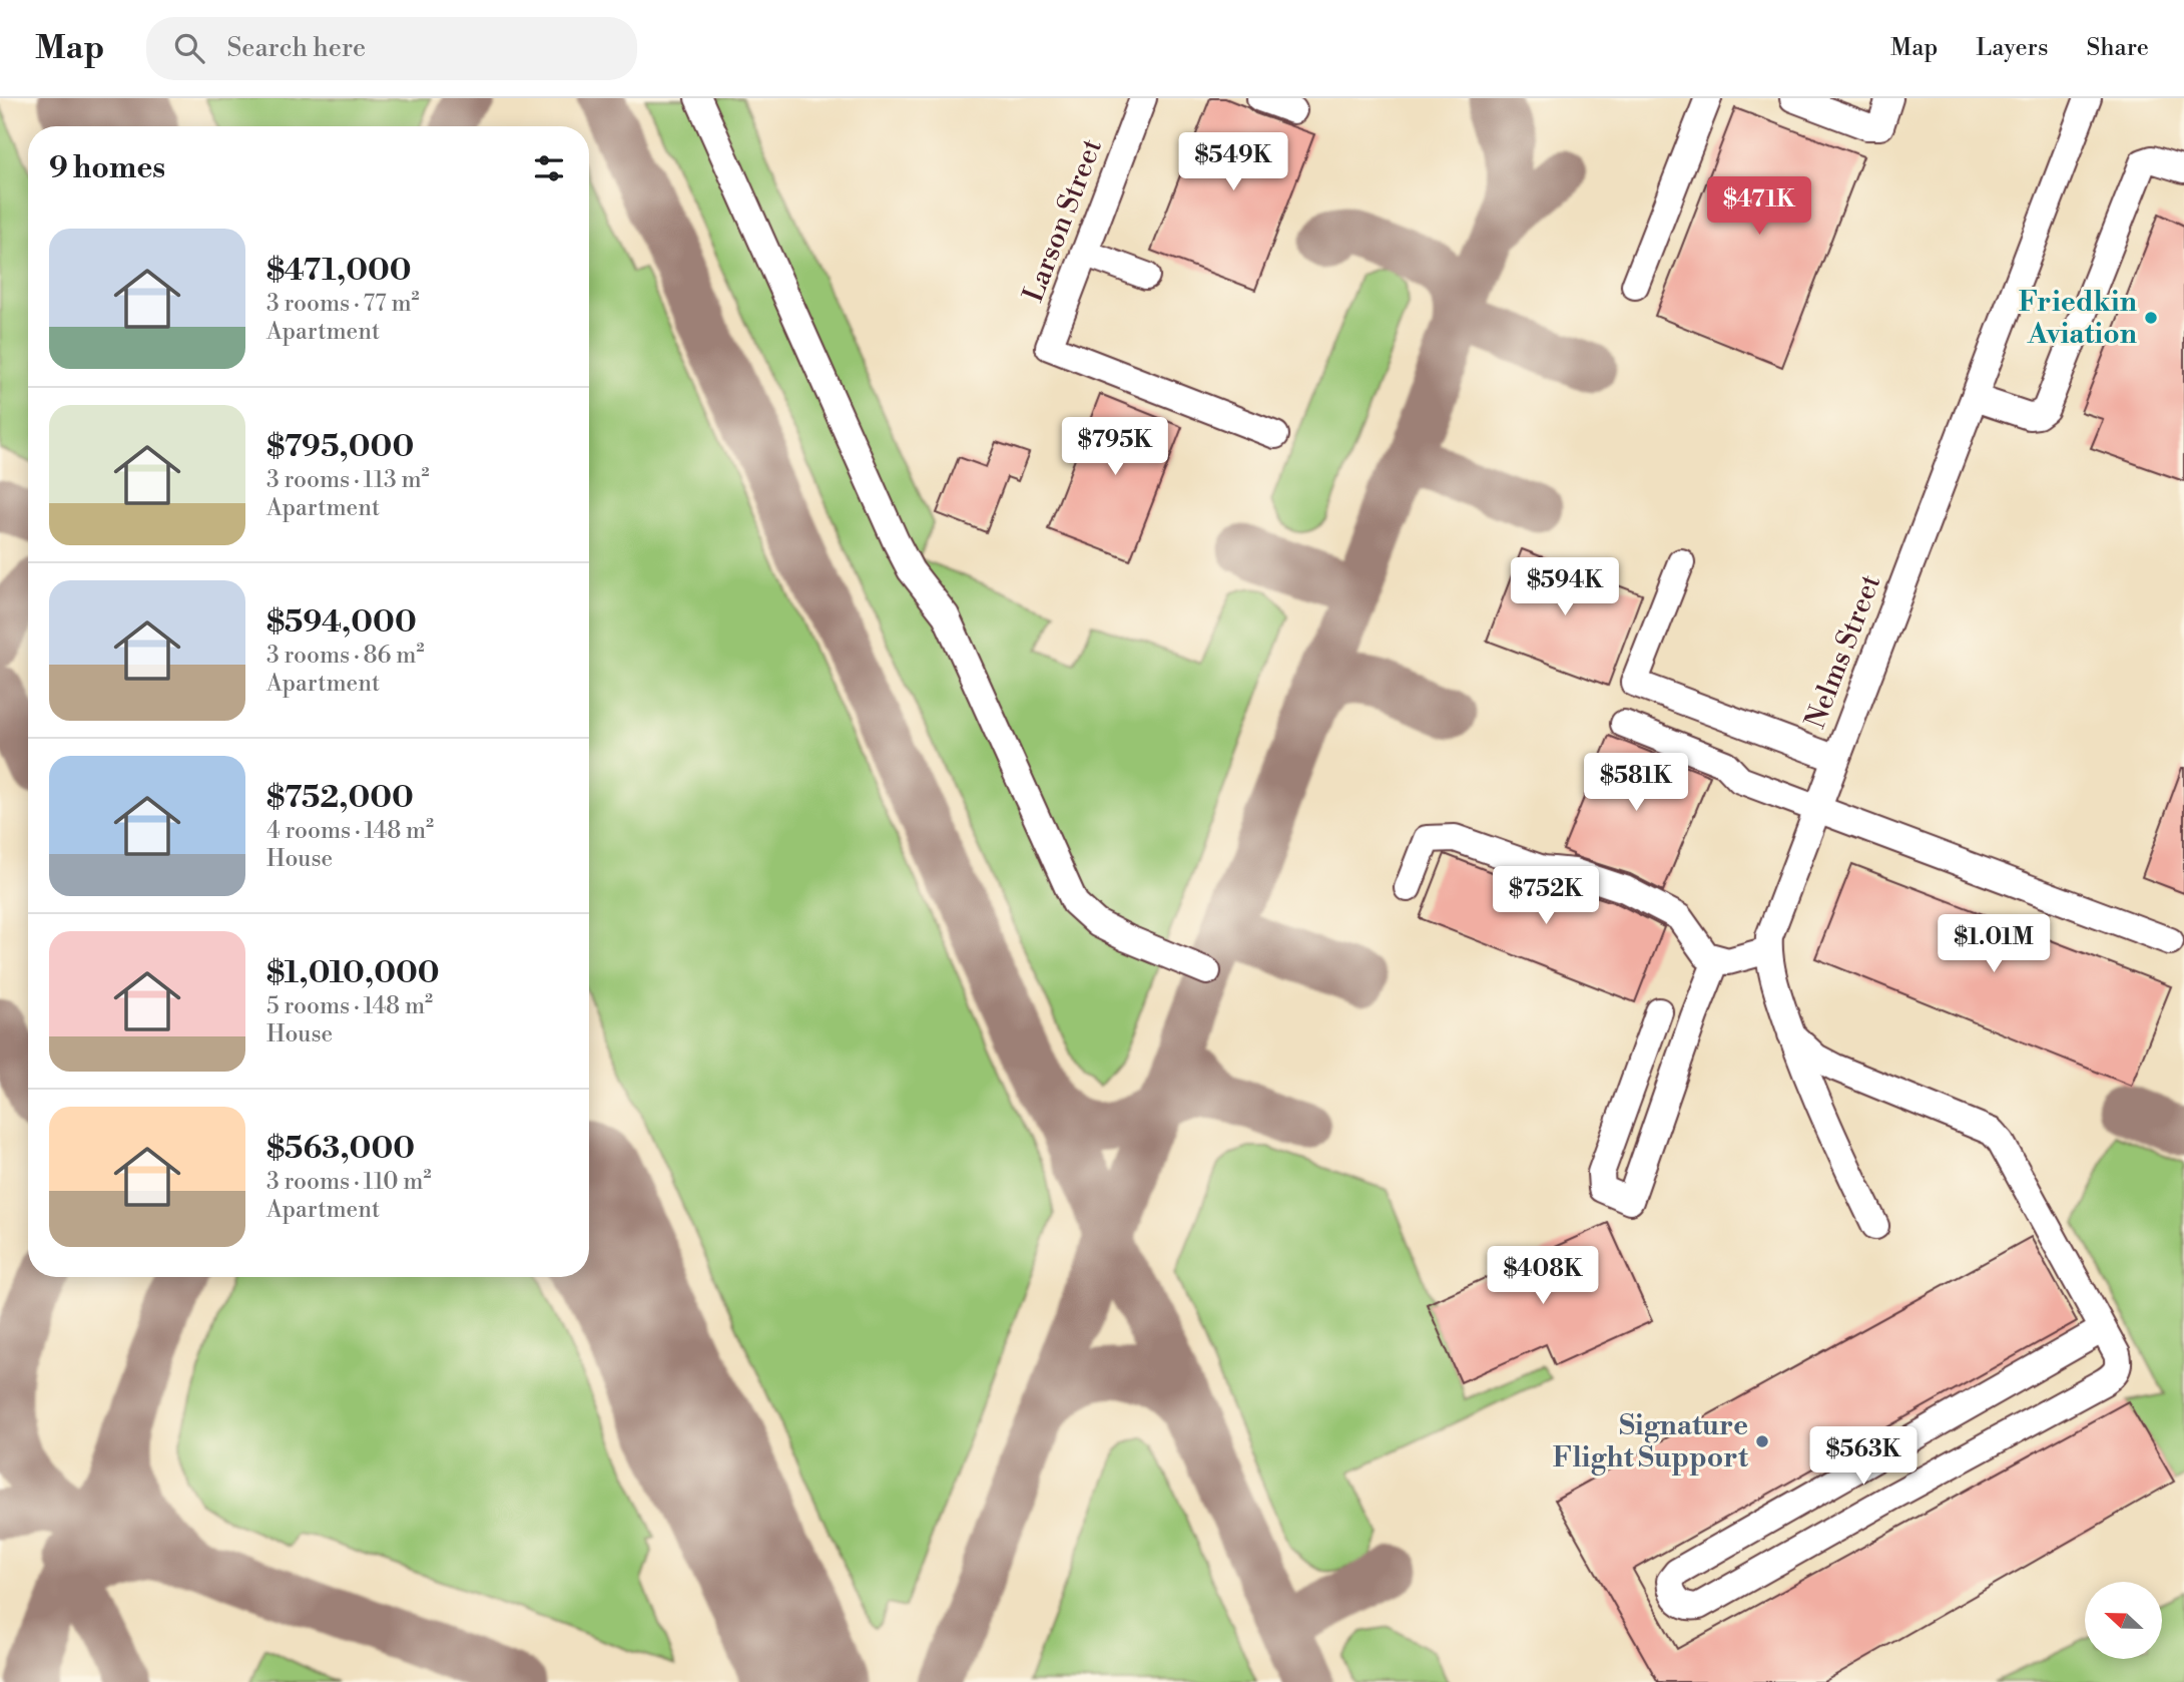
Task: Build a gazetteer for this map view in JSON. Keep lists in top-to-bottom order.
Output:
{
  "streets": {
    "lane": ["Larson Street", "Nelms Street"]
  },
  "places": ["Friedkin Aviation", "Signature Flight Support"],
  "north": "left",
  "page": {
    "header": "Map",
    "search": "Search here",
    "nav": ["Map", "Layers", "Share"],
    "heading": "9 homes",
    "price": [
      "$549K",
      "$471K",
      "$795K",
      "$594K",
      "$581K",
      "$752K",
      "$1.01M",
      "$408K",
      "$563K"
    ],
    "list": [
      {
        "name": "$471,000",
        "note": "3 rooms · 77 m² · Apartment"
      },
      {
        "name": "$795,000",
        "note": "3 rooms · 113 m² · Apartment"
      },
      {
        "name": "$594,000",
        "note": "3 rooms · 86 m² · Apartment"
      },
      {
        "name": "$752,000",
        "note": "4 rooms · 148 m² · House"
      },
      {
        "name": "$1,010,000",
        "note": "5 rooms · 148 m² · House"
      },
      {
        "name": "$563,000",
        "note": "3 rooms · 110 m² · Apartment"
      }
    ]
  }
}
